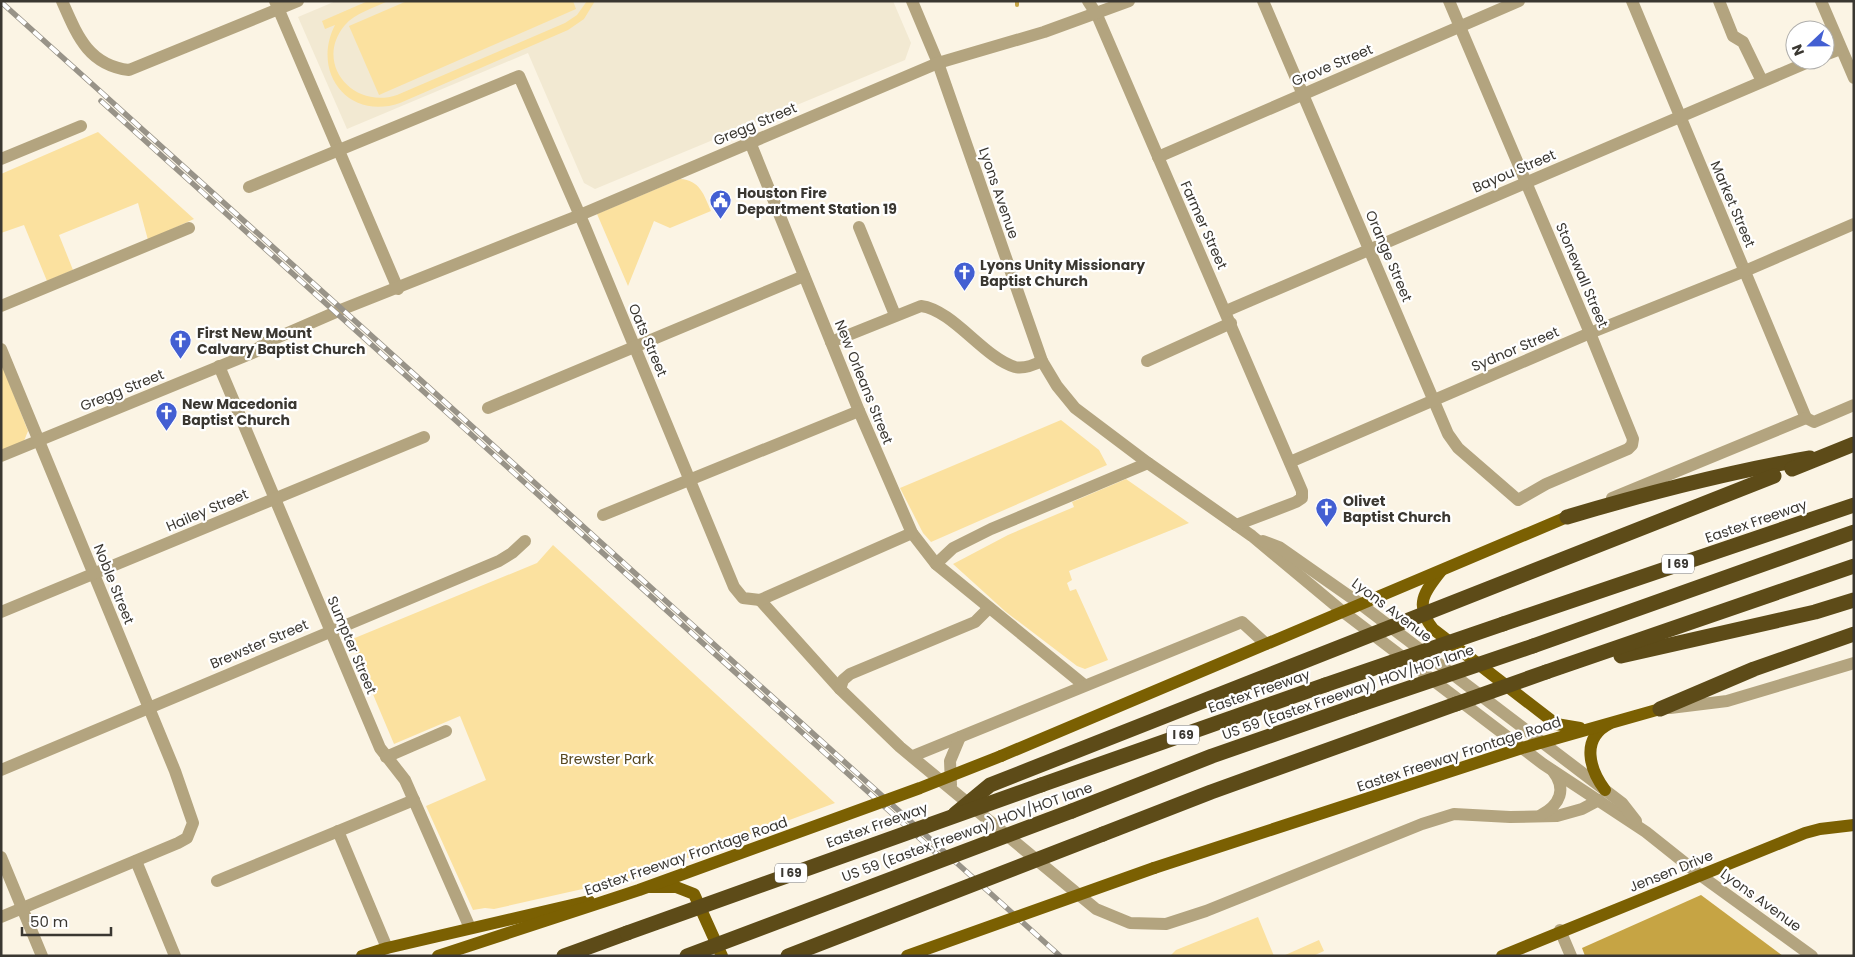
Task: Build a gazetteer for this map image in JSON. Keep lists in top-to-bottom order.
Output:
{
  "streets": {
    "highway": ["Eastex Freeway", "I 69", "US 59 (Eastex Freeway) HOV/HOT lane"],
    "main road": ["Eastex Freeway Frontage Road", "Jensen Drive"],
    "street": [
      "Grove Street",
      "Gregg Street",
      "Bayou Street",
      "Lyons Avenue",
      "Market Street",
      "Farmer Street",
      "Orange Street",
      "Stonewall Street",
      "Oats Street",
      "Sydnor Street",
      "New Orleans Street",
      "Hailey Street",
      "Noble Street",
      "Brewster Street",
      "Sumpter Street"
    ]
  },
  "crossings": [
    ["Grove Street", "Farmer Street"],
    ["Grove Street", "Orange Street"],
    ["Grove Street", "Stonewall Street"],
    ["Gregg Street", "Lyons Avenue"],
    ["Gregg Street", "Farmer Street"],
    ["Gregg Street", "Oats Street"],
    ["Gregg Street", "New Orleans Street"],
    ["Gregg Street", "Noble Street"],
    ["Gregg Street", "Sumpter Street"],
    ["Bayou Street", "Market Street"],
    ["Bayou Street", "Farmer Street"],
    ["Bayou Street", "Orange Street"],
    ["Bayou Street", "Stonewall Street"],
    ["Lyons Avenue", "Eastex Freeway Frontage Road"],
    ["Lyons Avenue", "Jensen Drive"],
    ["Market Street", "Sydnor Street"],
    ["Market Street", "Eastex Freeway Frontage Road"],
    ["Farmer Street", "Sydnor Street"],
    ["Orange Street", "Stonewall Street"],
    ["Orange Street", "Sydnor Street"],
    ["Stonewall Street", "Sydnor Street"],
    ["Hailey Street", "Noble Street"],
    ["Hailey Street", "Sumpter Street"],
    ["Noble Street", "Brewster Street"],
    ["Brewster Street", "Sumpter Street"]
  ],
  "parks": ["Brewster Park"],
  "places": {
    "public building": ["Houston Fire Department Station 19"],
    "church": [
      "Lyons Unity Missionary Baptist Church",
      "First New Mount Calvary Baptist Church",
      "New Macedonia Baptist Church",
      "Olivet Baptist Church"
    ]
  },
  "scale_bar": "50 m",
  "north": "left"
}
